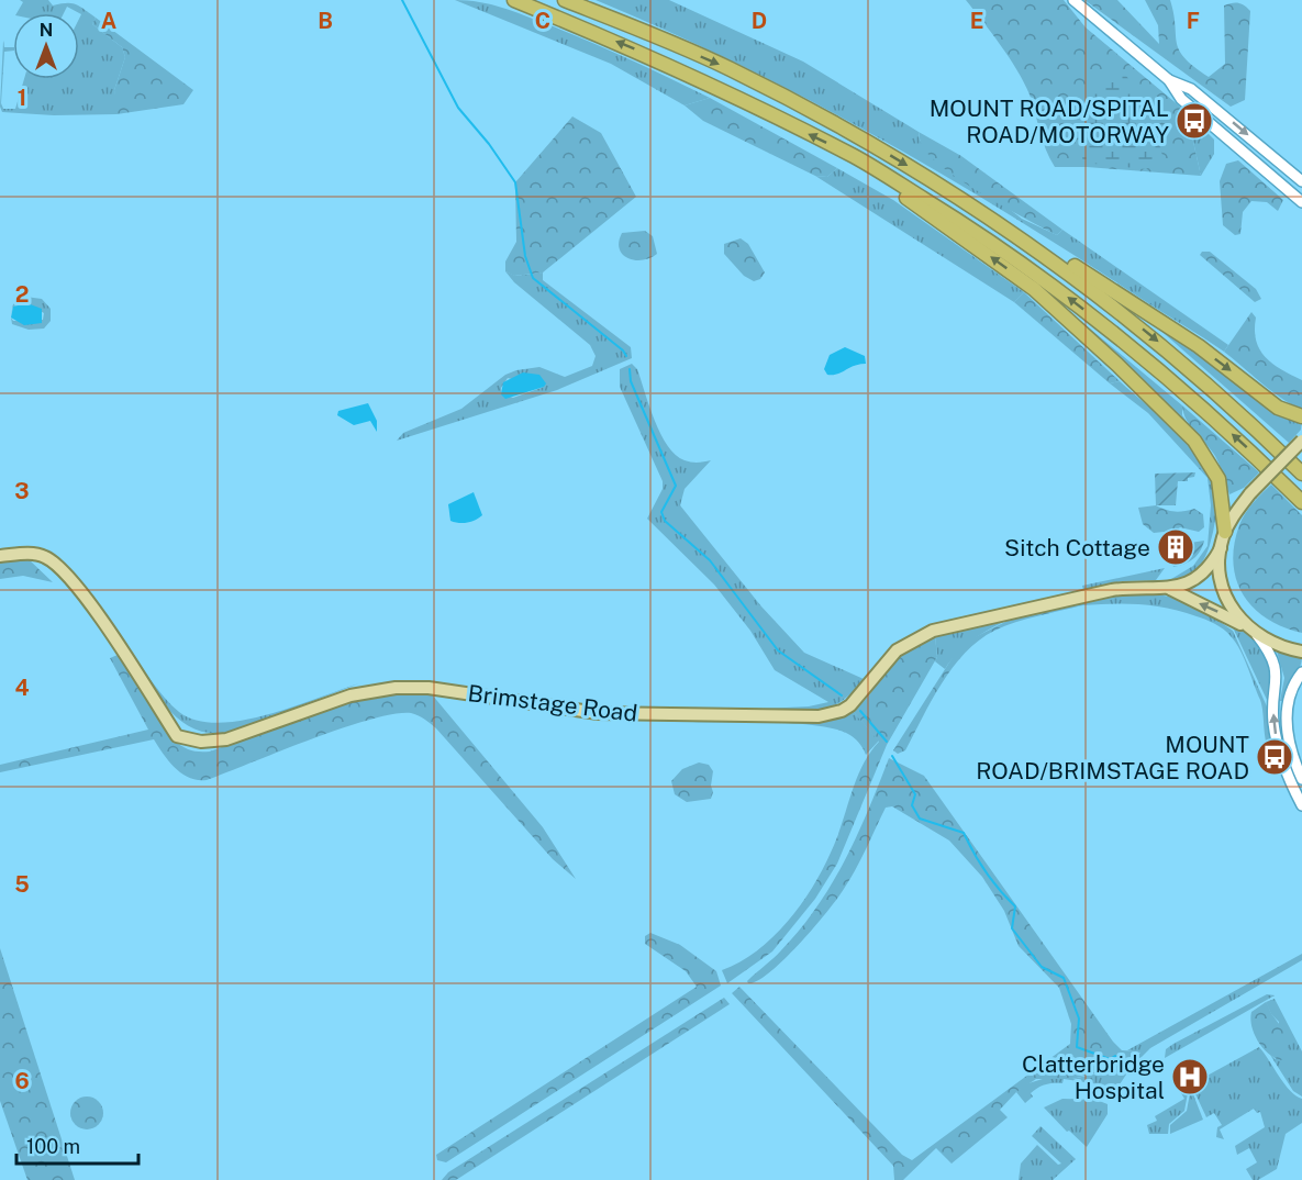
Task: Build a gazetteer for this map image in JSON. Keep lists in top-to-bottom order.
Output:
{
  "streets": {
    "main road": ["Brimstage Road"]
  },
  "places": {
    "bus stop": ["MOUNT ROAD/SPITAL ROAD/MOTORWAY", "MOUNT ROAD/BRIMSTAGE ROAD"],
    "building": ["Sitch Cottage"],
    "hospital": ["Clatterbridge Hospital"]
  },
  "scale_bar": "100 m",
  "north": "top",
  "grid": {
    "columns": [
      "A",
      "B",
      "C",
      "D",
      "E",
      "F"
    ],
    "rows": [
      "1",
      "2",
      "3",
      "4",
      "5",
      "6"
    ]
  }
}
